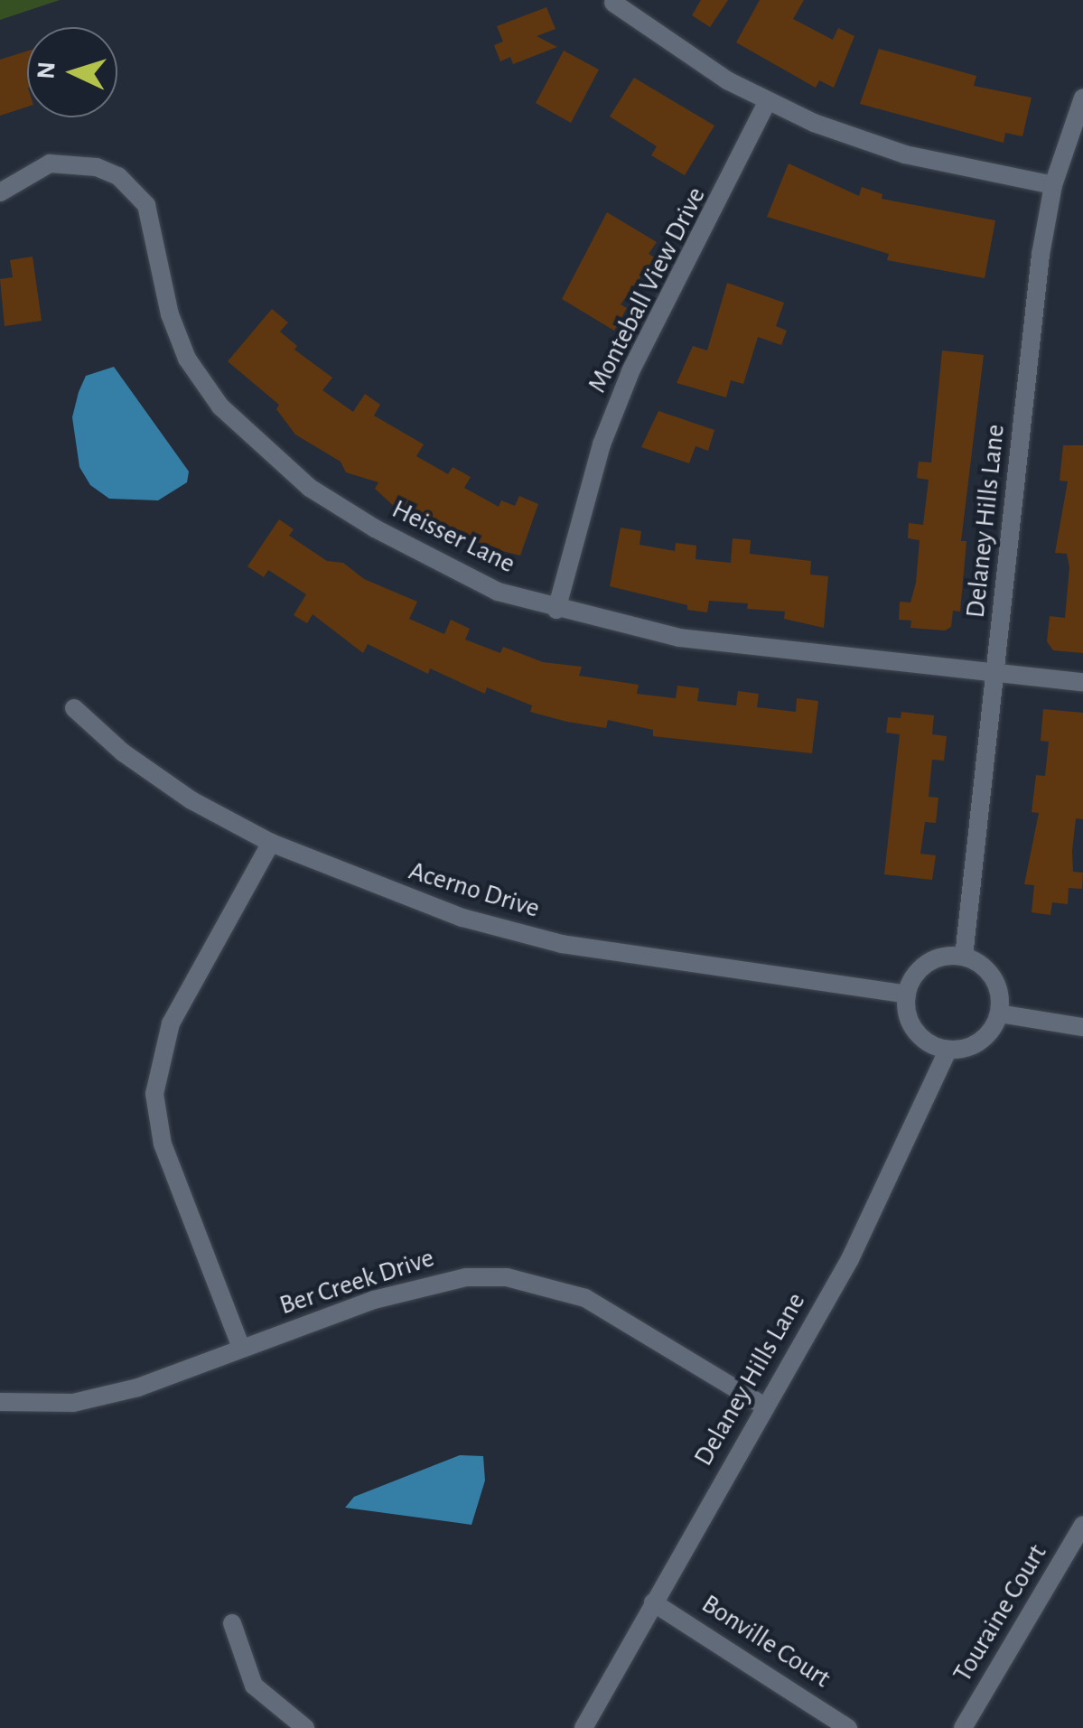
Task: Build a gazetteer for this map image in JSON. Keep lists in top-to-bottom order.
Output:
{
  "streets": {
    "street": [
      "Monteball View Drive",
      "Delaney Hills Lane",
      "Heisser Lane",
      "Acerno Drive",
      "Ber Creek Drive",
      "Touraine Court",
      "Bonville Court"
    ]
  },
  "crossings": [
    ["Monteball View Drive", "Heisser Lane"],
    ["Delaney Hills Lane", "Heisser Lane"],
    ["Delaney Hills Lane", "Acerno Drive"],
    ["Delaney Hills Lane", "Ber Creek Drive"],
    ["Delaney Hills Lane", "Bonville Court"]
  ],
  "north": "left"
}
